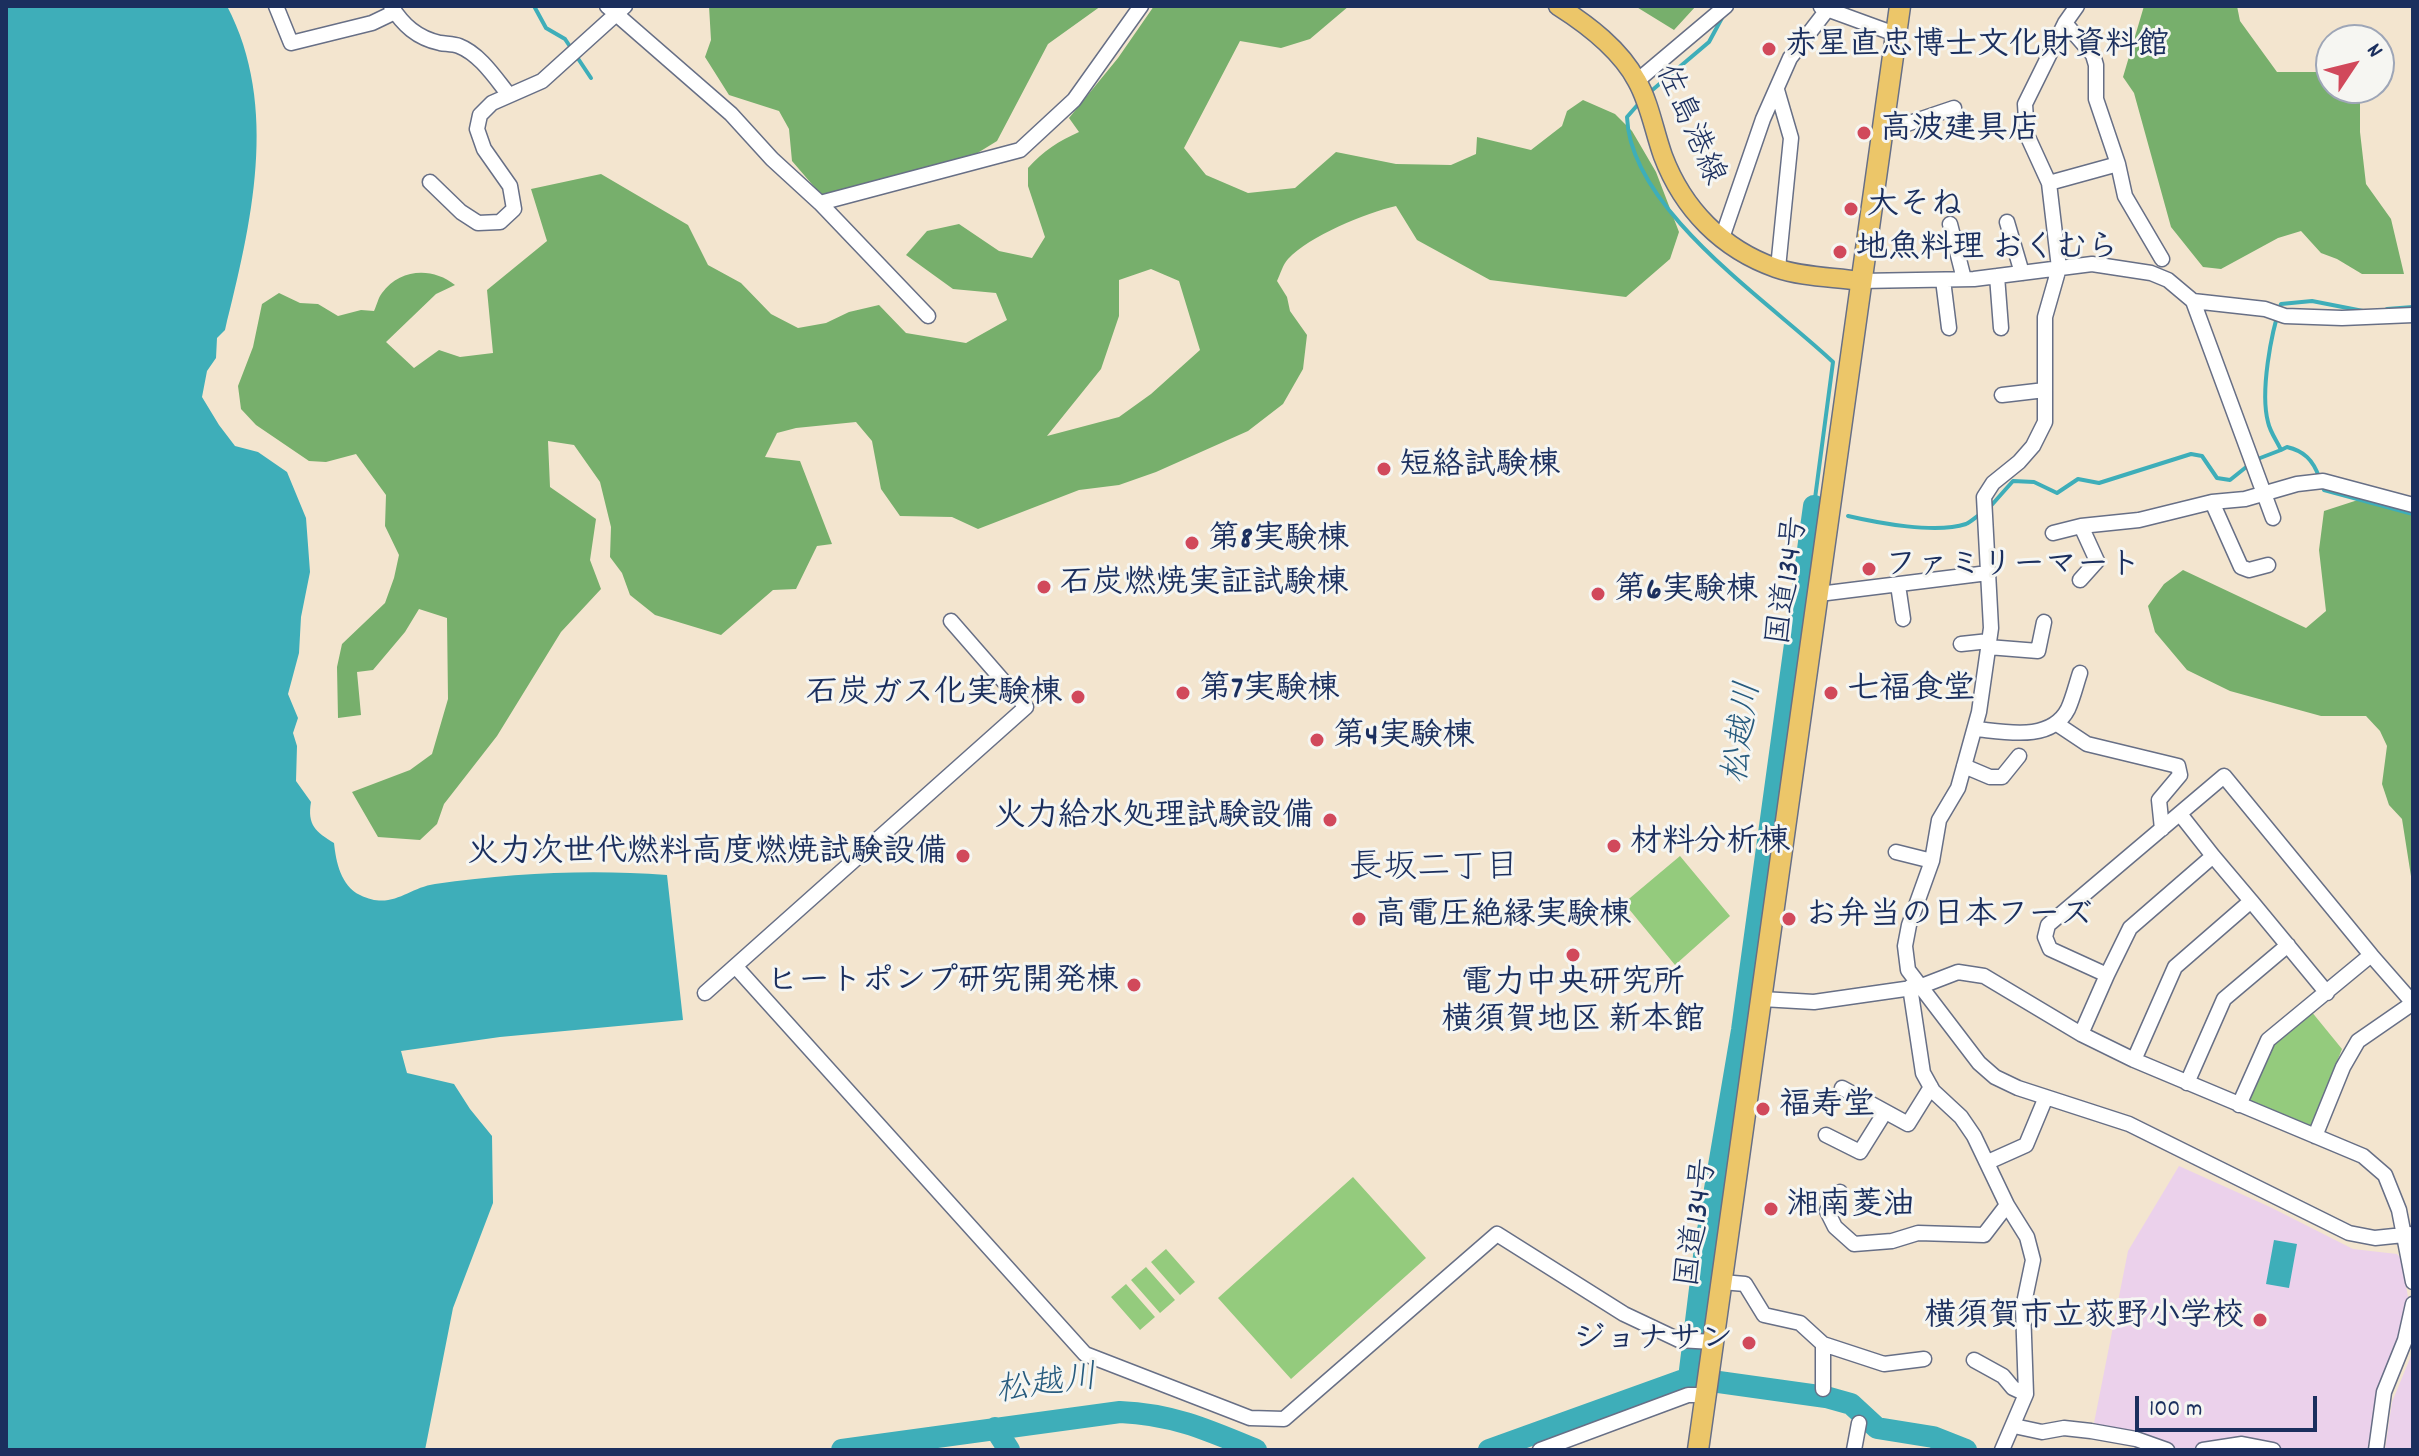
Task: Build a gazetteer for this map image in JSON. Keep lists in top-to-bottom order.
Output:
{
  "streets": {
    "highway": ["国道134号"],
    "main road": ["佐島港線"]
  },
  "crossings": [
    ["佐島港線", "国道134号"]
  ],
  "districts": ["長坂二丁目"],
  "water": ["松越川"],
  "places": [
    "赤星直忠博士文化財資料館",
    "高波建具店",
    "大そね",
    "地魚料理 おくむら",
    "短絡試験棟",
    "第8実験棟",
    "ファミリーマート",
    "石炭燃焼実証試験棟",
    "第6実験棟",
    "第7実験棟",
    "七福食堂",
    "石炭ガス化実験棟",
    "第4実験棟",
    "火力給水処理試験設備",
    "材料分析棟",
    "火力次世代燃料高度燃焼試験設備",
    "高電圧絶縁実験棟",
    "お弁当の日本フーズ",
    "電力中央研究所 横須賀地区 新本館",
    "ヒートポンプ研究開発棟",
    "福寿堂",
    "湘南菱油",
    "横須賀市立荻野小学校",
    "ジョナサン"
  ],
  "scale_bar": "100 m",
  "north": "top right"
}
